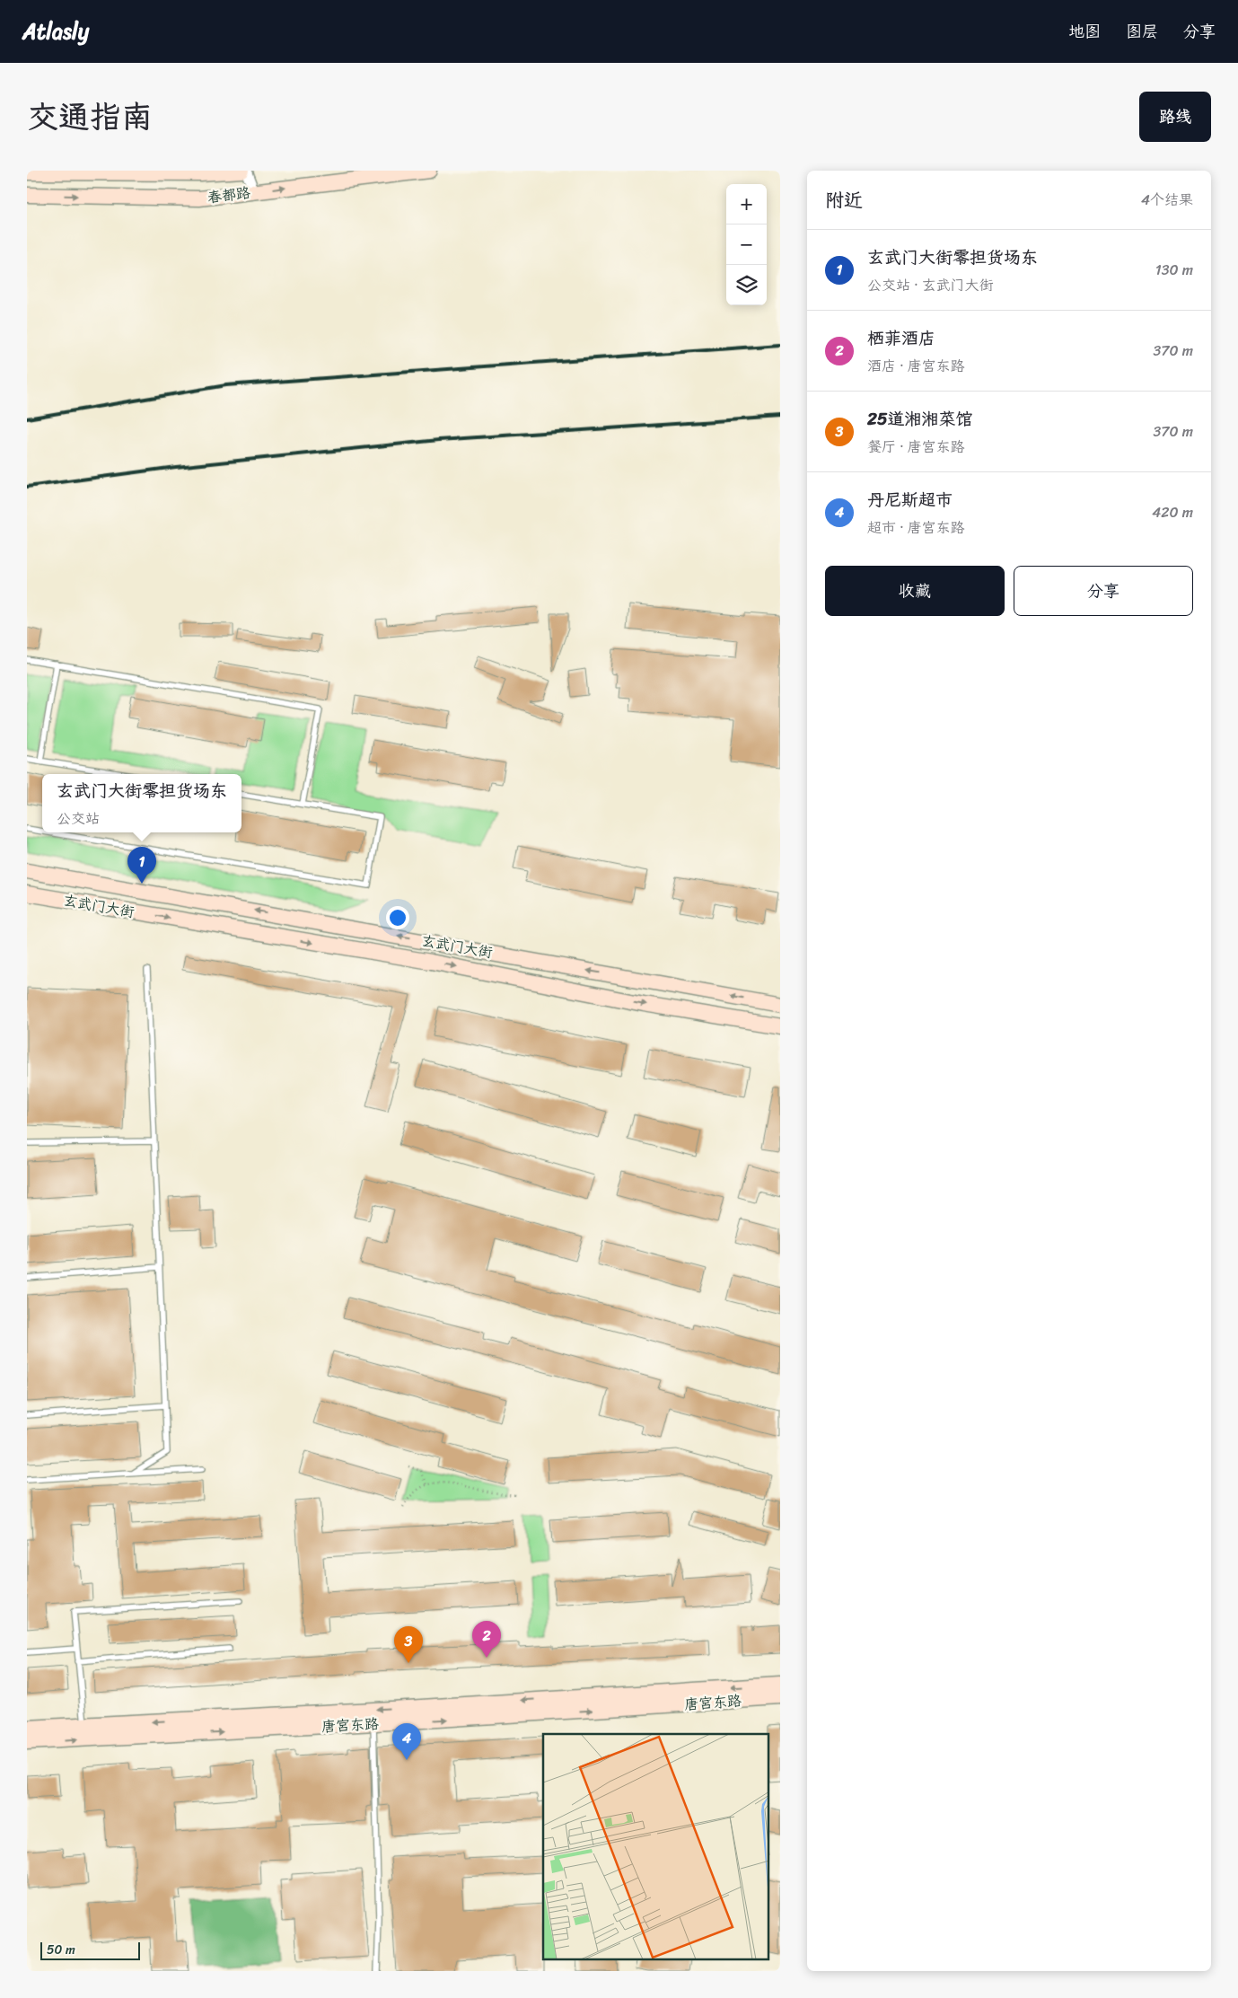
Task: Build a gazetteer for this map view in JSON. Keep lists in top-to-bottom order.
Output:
{
  "streets": {
    "main road": ["春都路", "玄武门大街", "唐宫东路"]
  },
  "scale_bar": "50 m",
  "page": {
    "header": "Atlasly",
    "nav": ["地图", "图层", "分享"],
    "title": "交通指南",
    "buttons": [
      "路线",
      ["收藏", "分享"]
    ],
    "heading": ["附近", "4个结果"],
    "map_buttons": ["+", "−"],
    "list": [
      {
        "mark": "1",
        "name": "玄武门大街零担货场东",
        "note": "公交站 · 玄武门大街",
        "value": "130 m"
      },
      {
        "mark": "2",
        "name": "栖菲酒店",
        "note": "酒店 · 唐宫东路",
        "value": "370 m"
      },
      {
        "mark": "3",
        "name": "25道湘湘菜馆",
        "note": "餐厅 · 唐宫东路",
        "value": "370 m"
      },
      {
        "mark": "4",
        "name": "丹尼斯超市",
        "note": "超市 · 唐宫东路",
        "value": "420 m"
      }
    ],
    "popup": ["玄武门大街零担货场东", "公交站"],
    "pins": [
      "1",
      "2",
      "3",
      "4"
    ],
    "scale": "50 m"
  }
}
